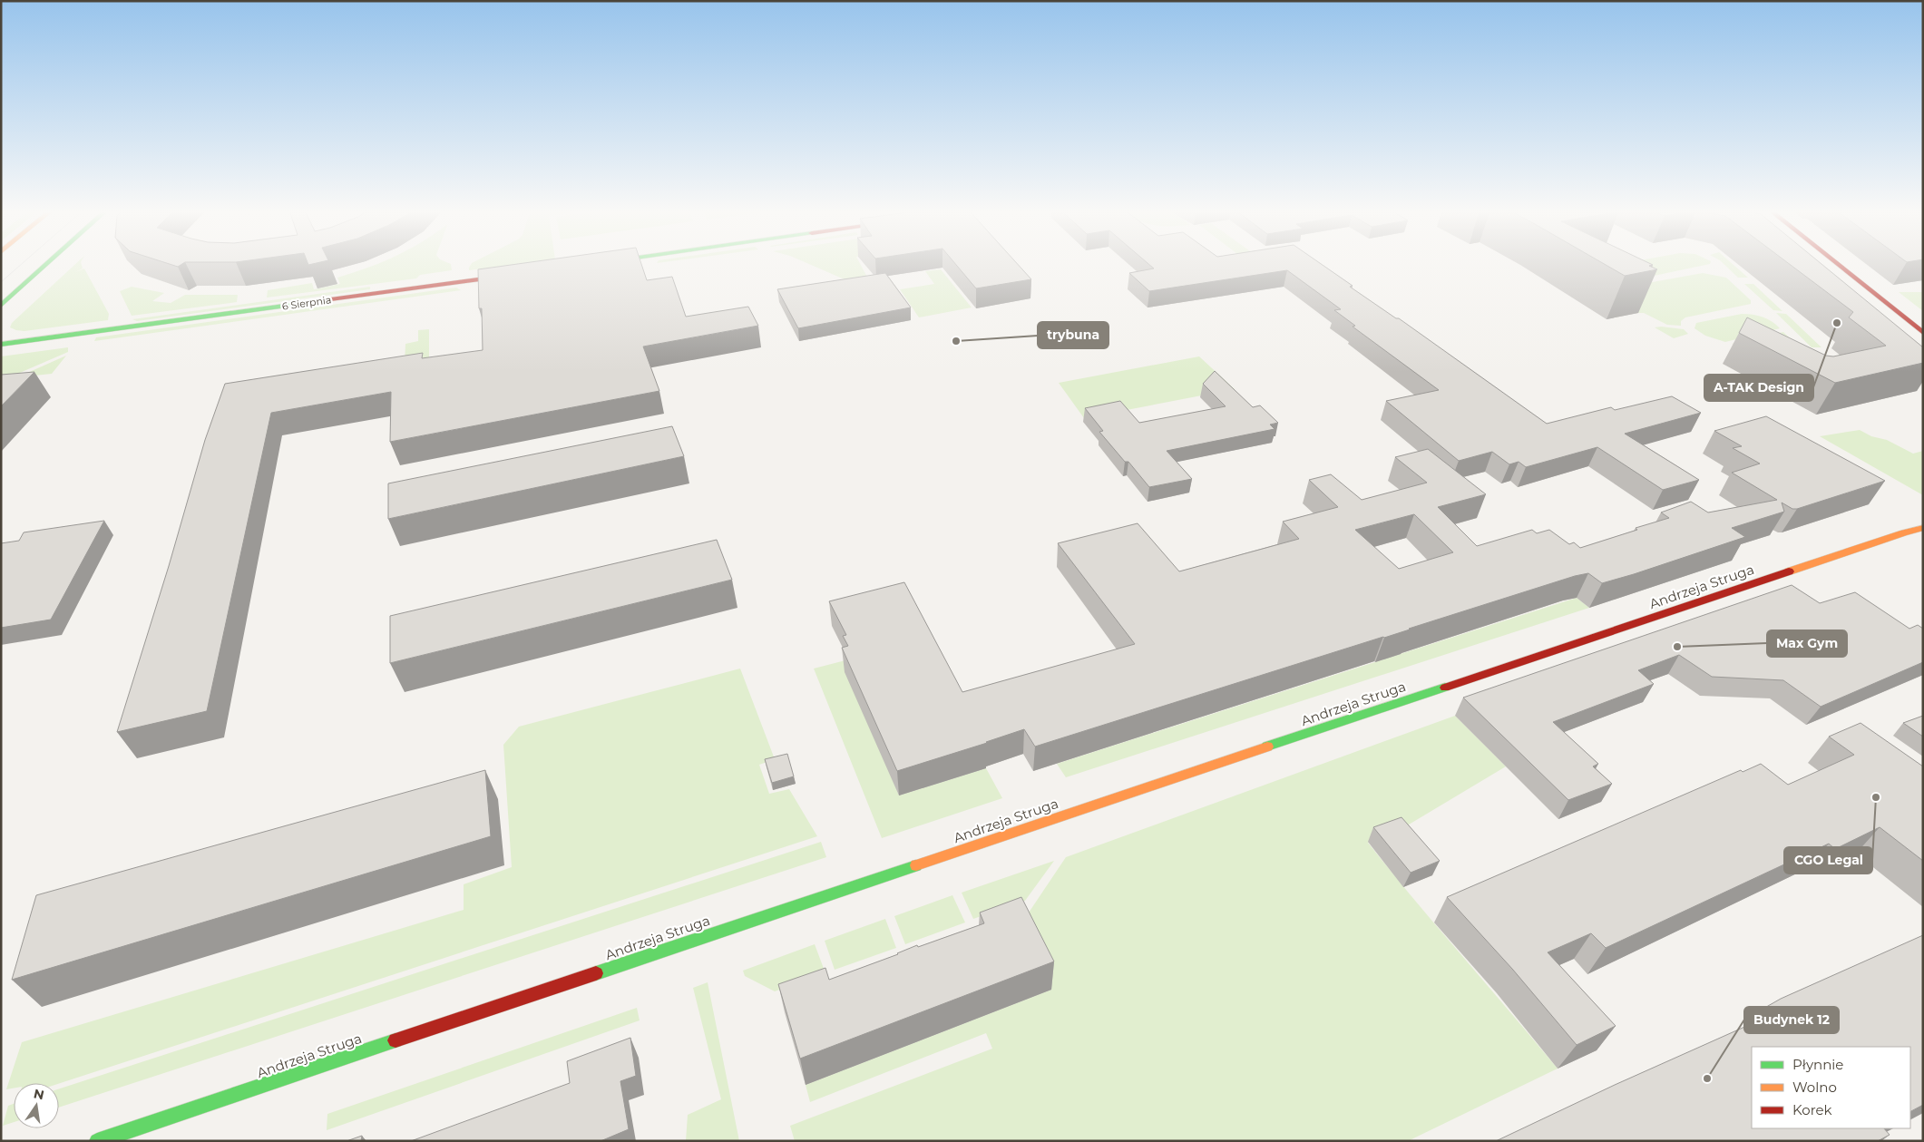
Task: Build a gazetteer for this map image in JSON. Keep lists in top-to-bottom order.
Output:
{
  "streets": {
    "street": ["6 Sierpnia", "Andrzeja Struga"]
  },
  "places": [
    "A-TAK Design",
    "trybuna",
    "Max Gym",
    "CGO Legal",
    "Budynek 12"
  ],
  "legend": ["Płynnie", "Wolno", "Korek"],
  "north": "top"
}
